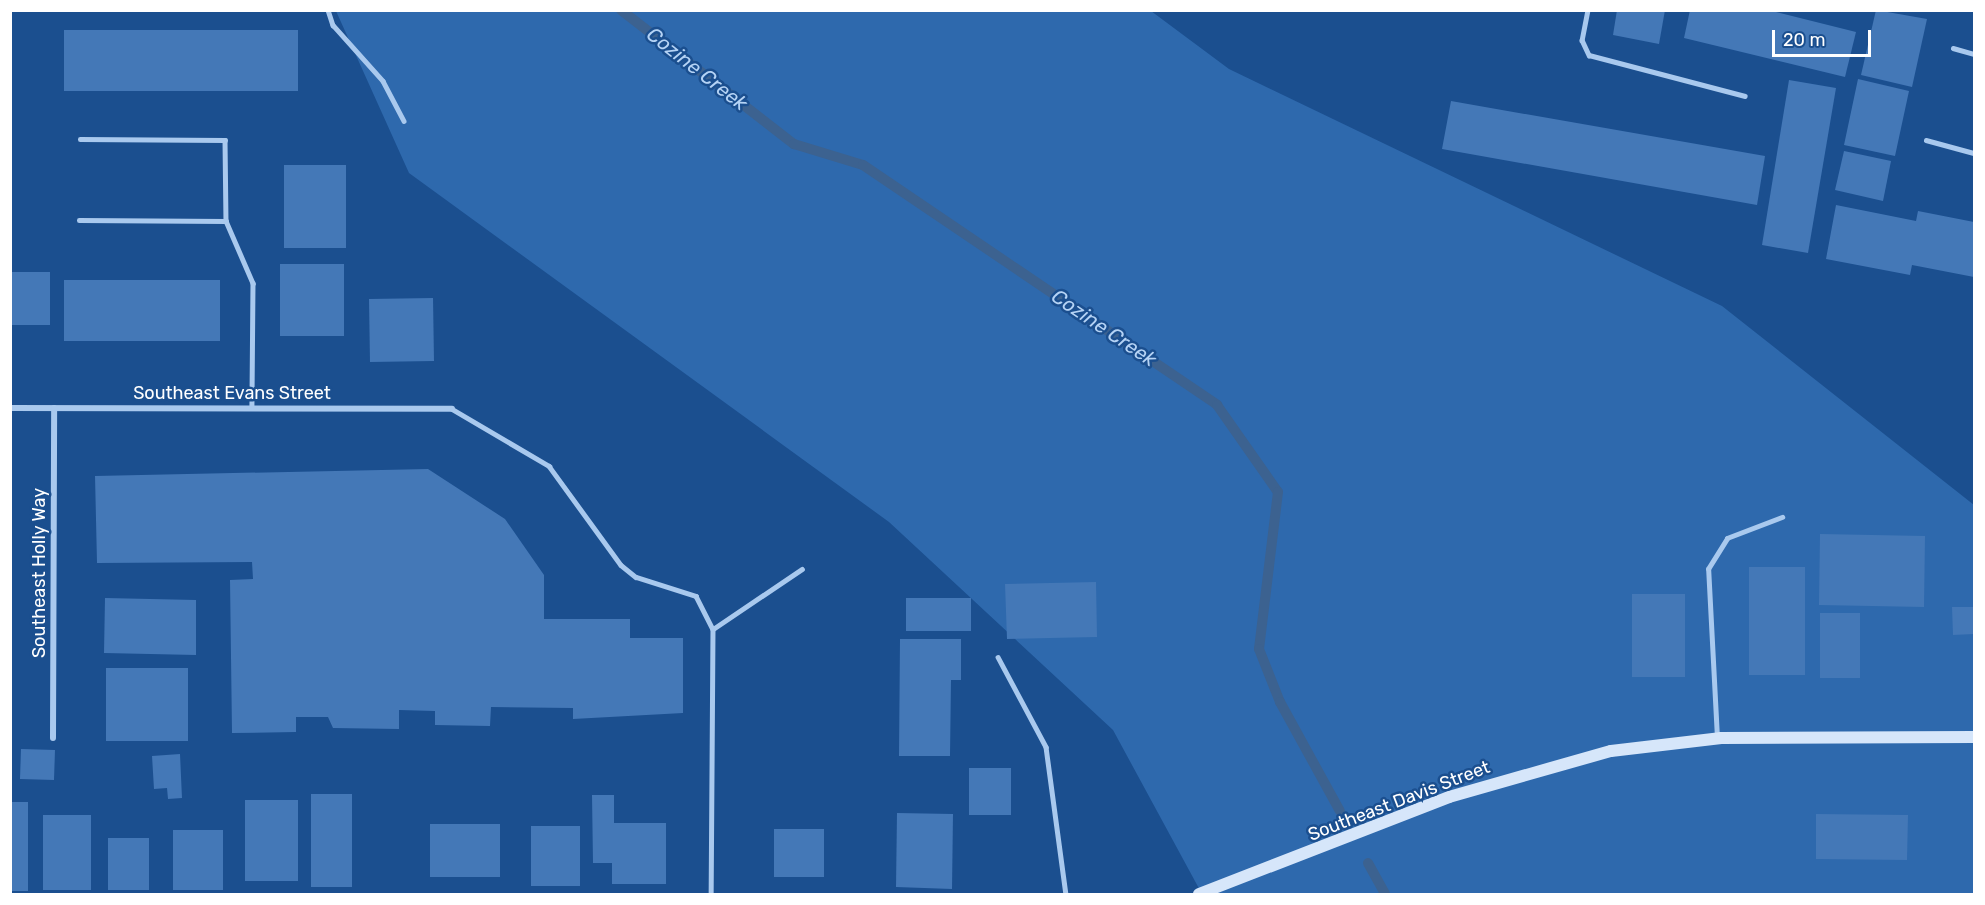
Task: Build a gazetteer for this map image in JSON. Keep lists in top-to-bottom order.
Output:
{
  "streets": {
    "street": ["Southeast Evans Street", "Southeast Holly Way", "Southeast Davis Street"]
  },
  "crossings": [
    ["Southeast Evans Street", "Southeast Holly Way"]
  ],
  "water": ["Cozine Creek"],
  "scale_bar": "20 m"
}
